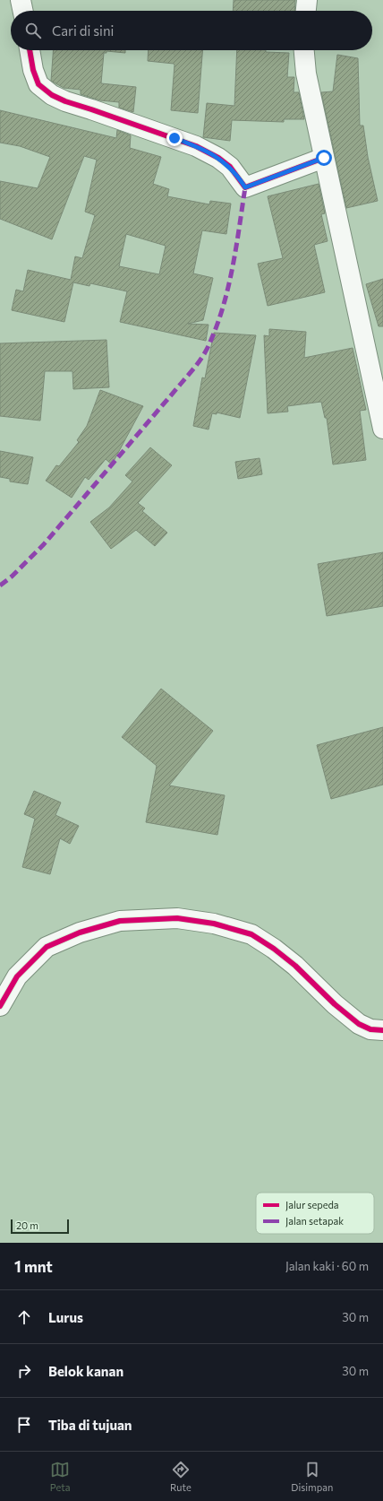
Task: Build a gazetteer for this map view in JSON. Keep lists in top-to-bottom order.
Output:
{
  "legend": ["Jalur sepeda", "Jalan setapak"],
  "scale_bar": "20 m",
  "page": {
    "search": "Cari di sini",
    "scale": "20 m",
    "heading": ["1 mnt", "Jalan kaki · 60 m"],
    "list": [
      ["Lurus", "30 m"],
      ["Belok kanan", "30 m"],
      "Tiba di tujuan"
    ],
    "nav": ["Peta", "Rute", "Disimpan"]
  }
}
